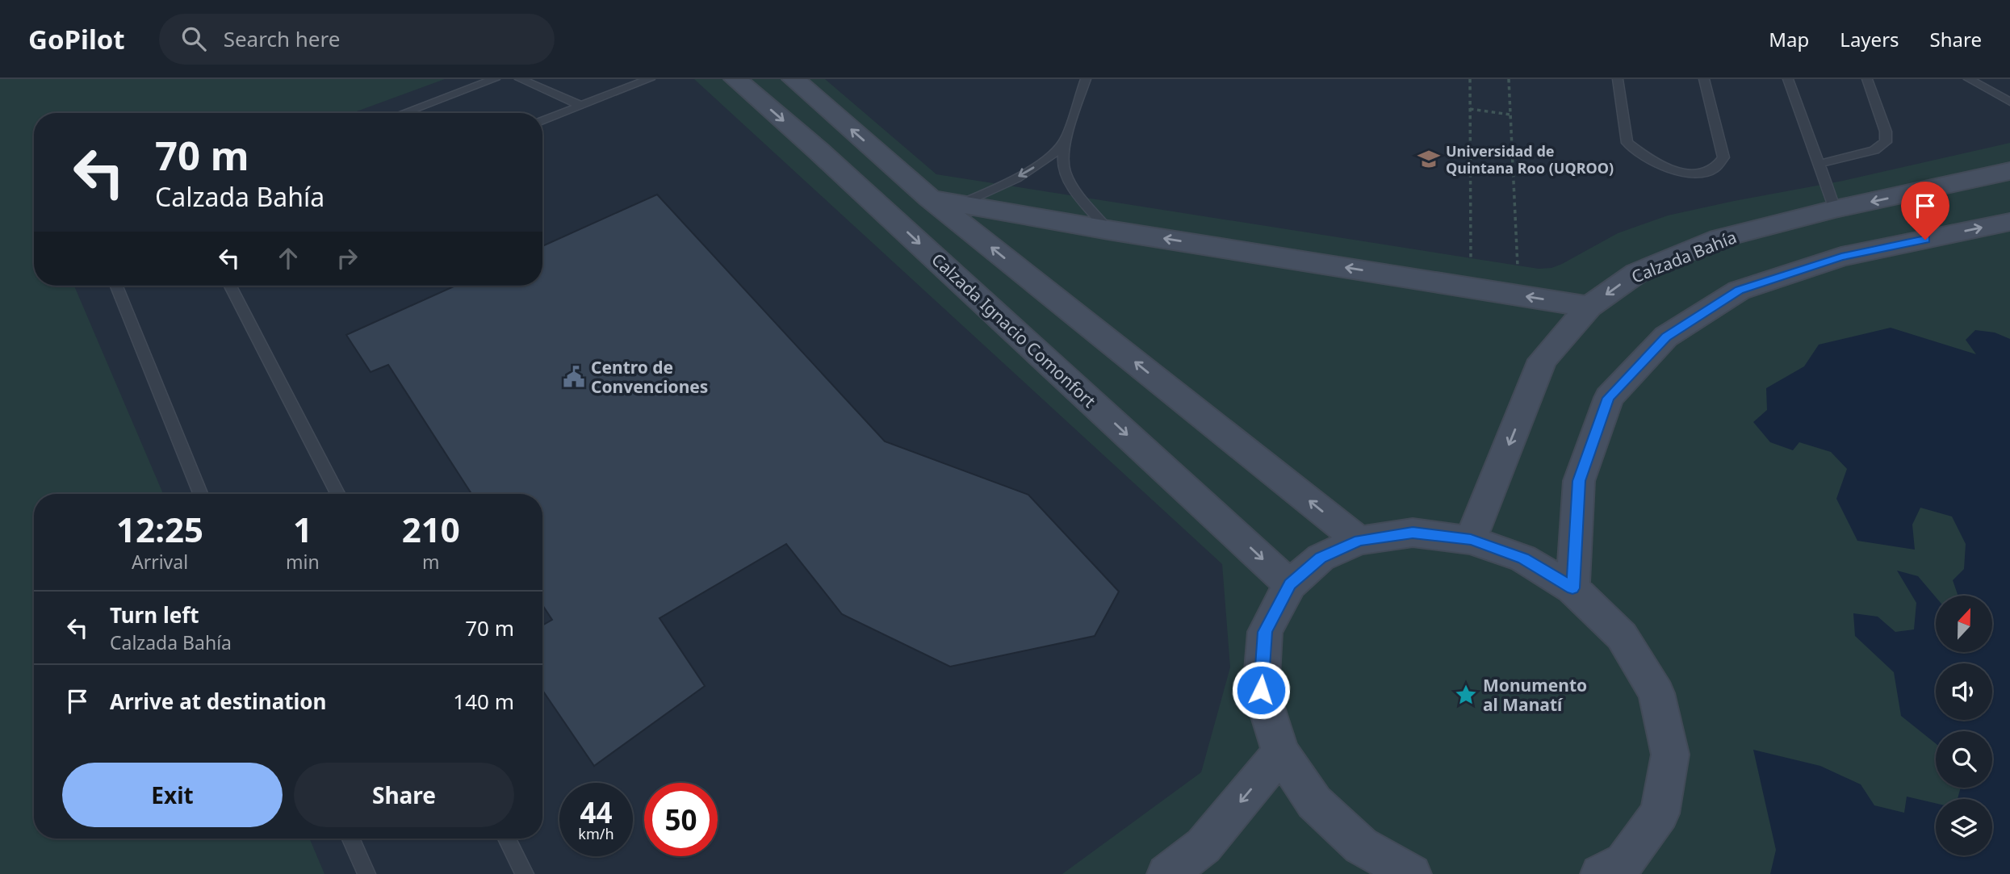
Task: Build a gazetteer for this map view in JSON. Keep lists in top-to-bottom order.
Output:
{
  "streets": {
    "main road": ["Calzada Bahía", "Calzada Ignacio Comonfort"]
  },
  "one_way": ["Calzada Bahía"],
  "places": {
    "school or university": ["Universidad de Quintana Roo (UQROO)"],
    "public building": ["Centro de Convenciones"],
    "place": ["Monumento al Manatí"]
  },
  "north": "top",
  "page": {
    "header": "GoPilot",
    "search": "Search here",
    "nav": ["Map", "Layers", "Share"],
    "turn": ["70 m", "Calzada Bahía"],
    "eta": [
      "12:25",
      "Arrival",
      "1",
      "min",
      "210",
      "m"
    ],
    "list": [
      {
        "name": "Turn left",
        "note": "Calzada Bahía",
        "value": "70 m"
      },
      {
        "name": "Arrive at destination",
        "value": "140 m"
      }
    ],
    "buttons": ["Exit", "Share"],
    "speed": "44 km/h",
    "limit": "50"
  }
}
